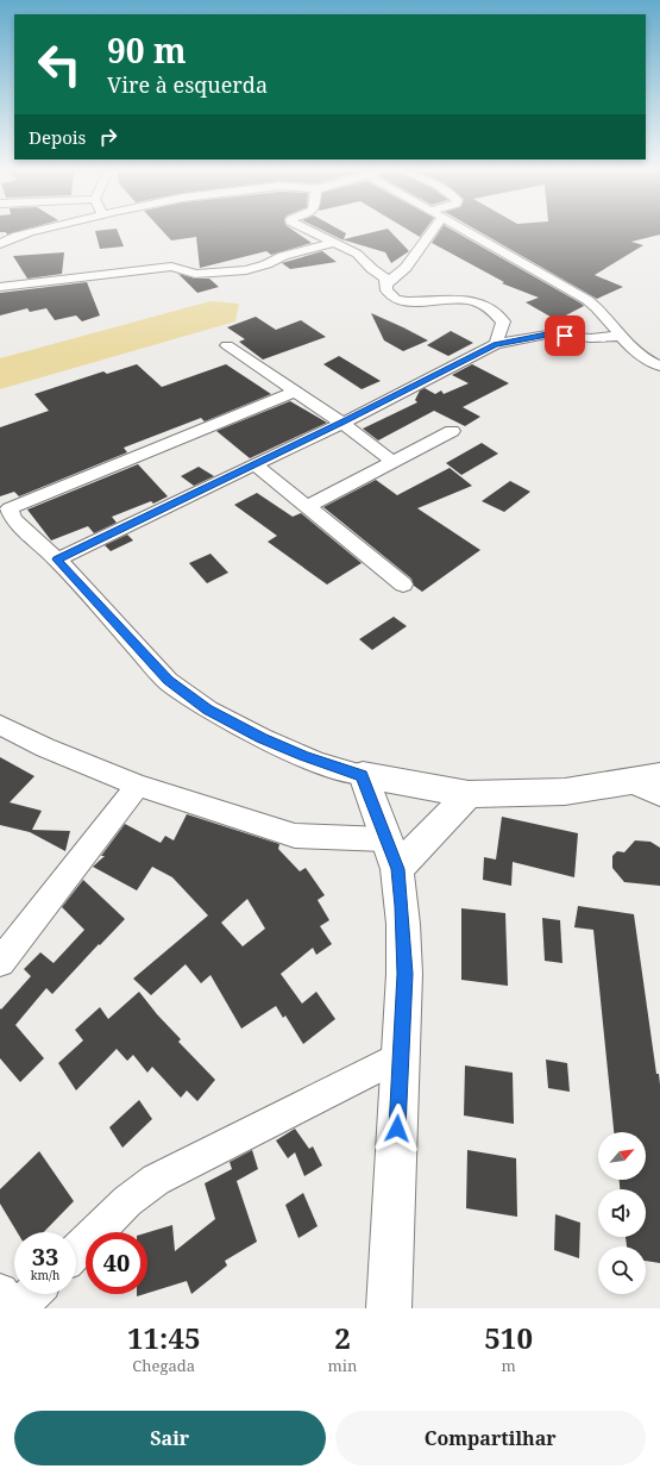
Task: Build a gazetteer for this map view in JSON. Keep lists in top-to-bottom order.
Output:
{
  "north": "top right",
  "page": {
    "turn": ["90 m", "Vire à esquerda"],
    "then": "Depois",
    "speed": "33 km/h",
    "limit": "40",
    "eta": [
      "11:45",
      "Chegada",
      "2",
      "min",
      "510",
      "m"
    ],
    "buttons": ["Sair", "Compartilhar"]
  }
}
